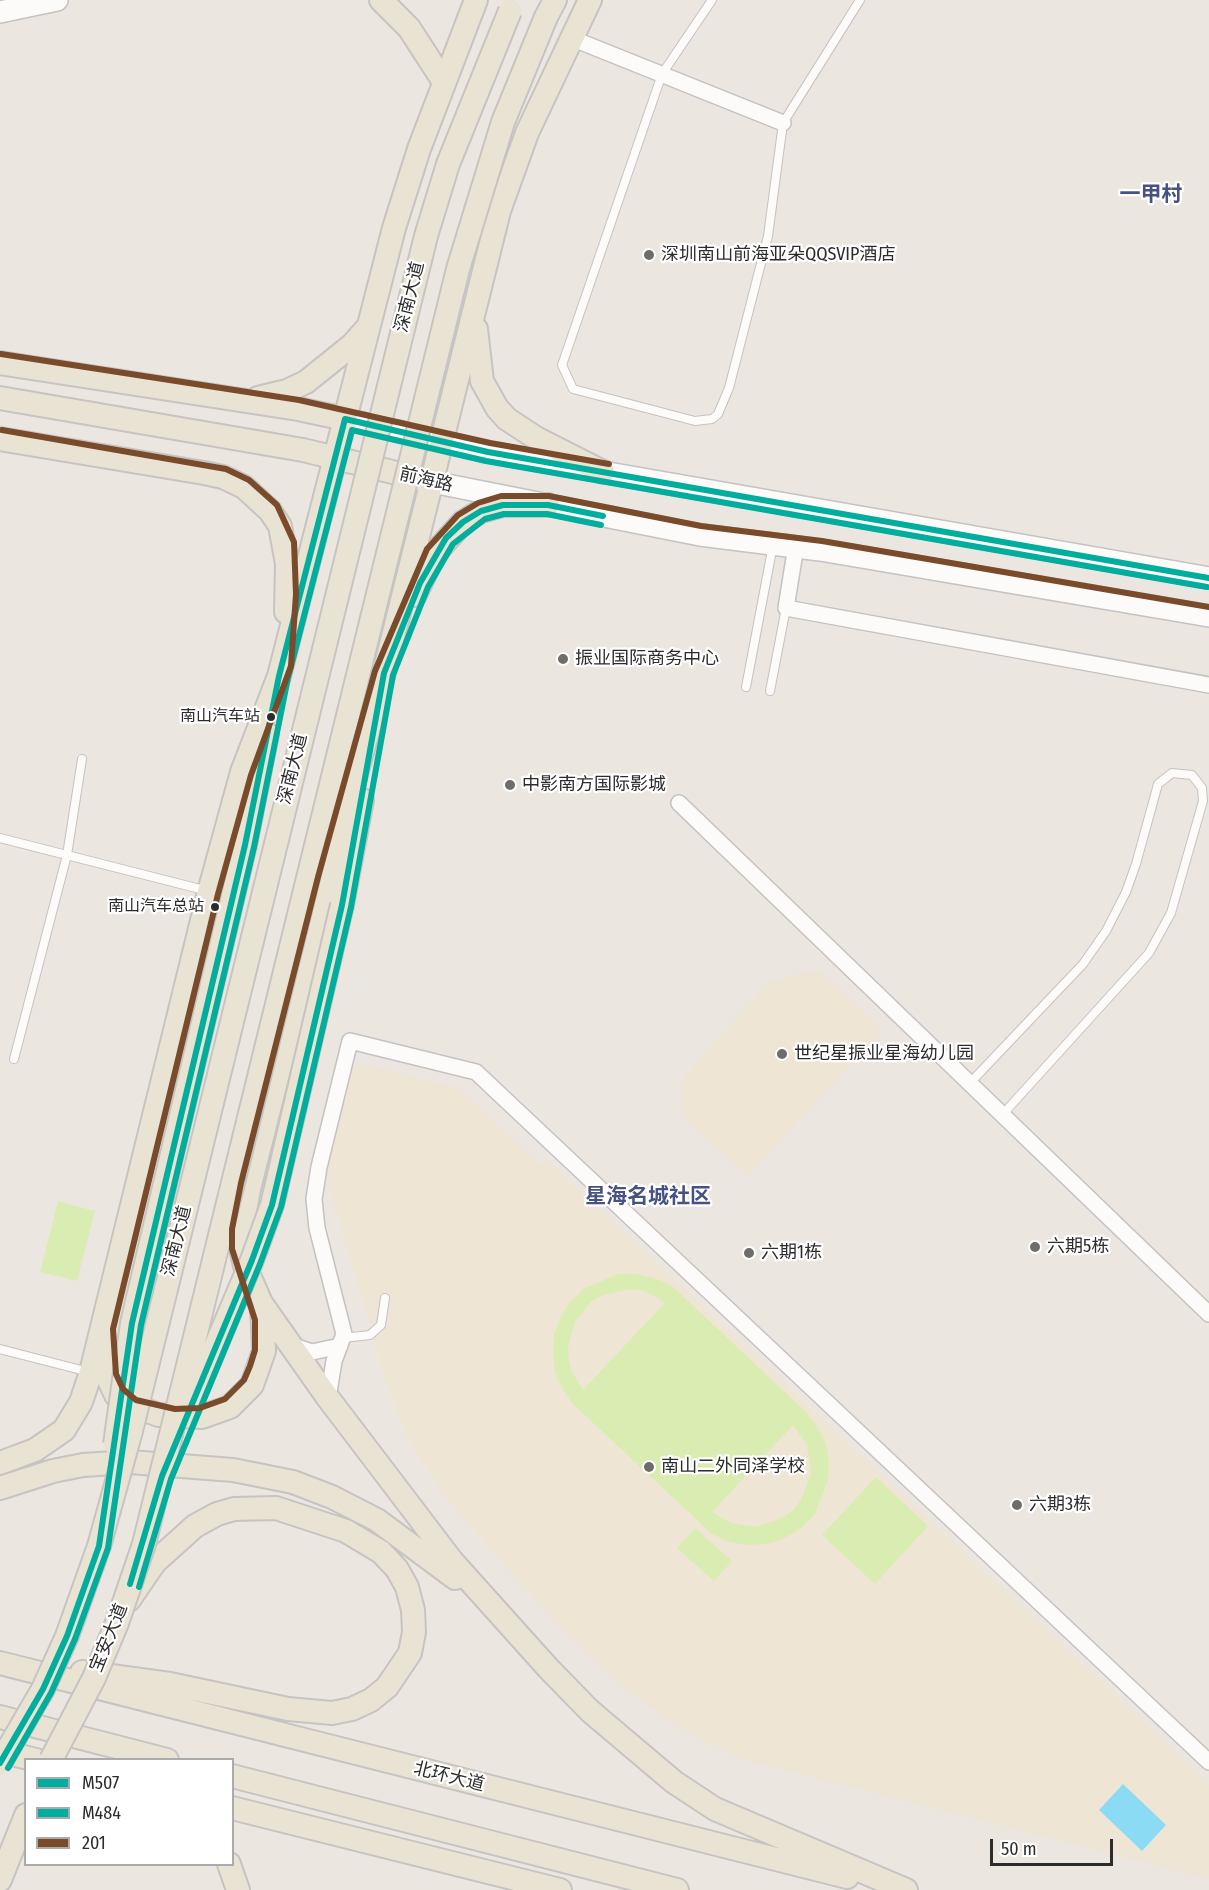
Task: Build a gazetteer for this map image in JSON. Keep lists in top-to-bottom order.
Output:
{
  "streets": {
    "main road": [
      "深南大道",
      "前海路",
      "宝安大道",
      "北环大道"
    ]
  },
  "crossings": [
    ["深南大道", "前海路"]
  ],
  "districts": ["一甲村", "星海名城社区"],
  "places": [
    "深圳南山前海亚朵QQSVIP酒店",
    "振业国际商务中心",
    "南山汽车站",
    "中影南方国际影城",
    "南山汽车总站",
    "世纪星振业星海幼儿园",
    "六期5栋",
    "六期1栋",
    "南山二外同泽学校",
    "六期3栋"
  ],
  "lines": ["transit line 201", "transit line M507", "transit line M484"],
  "legend": ["M507", "M484", "201"],
  "scale_bar": "50 m"
}
